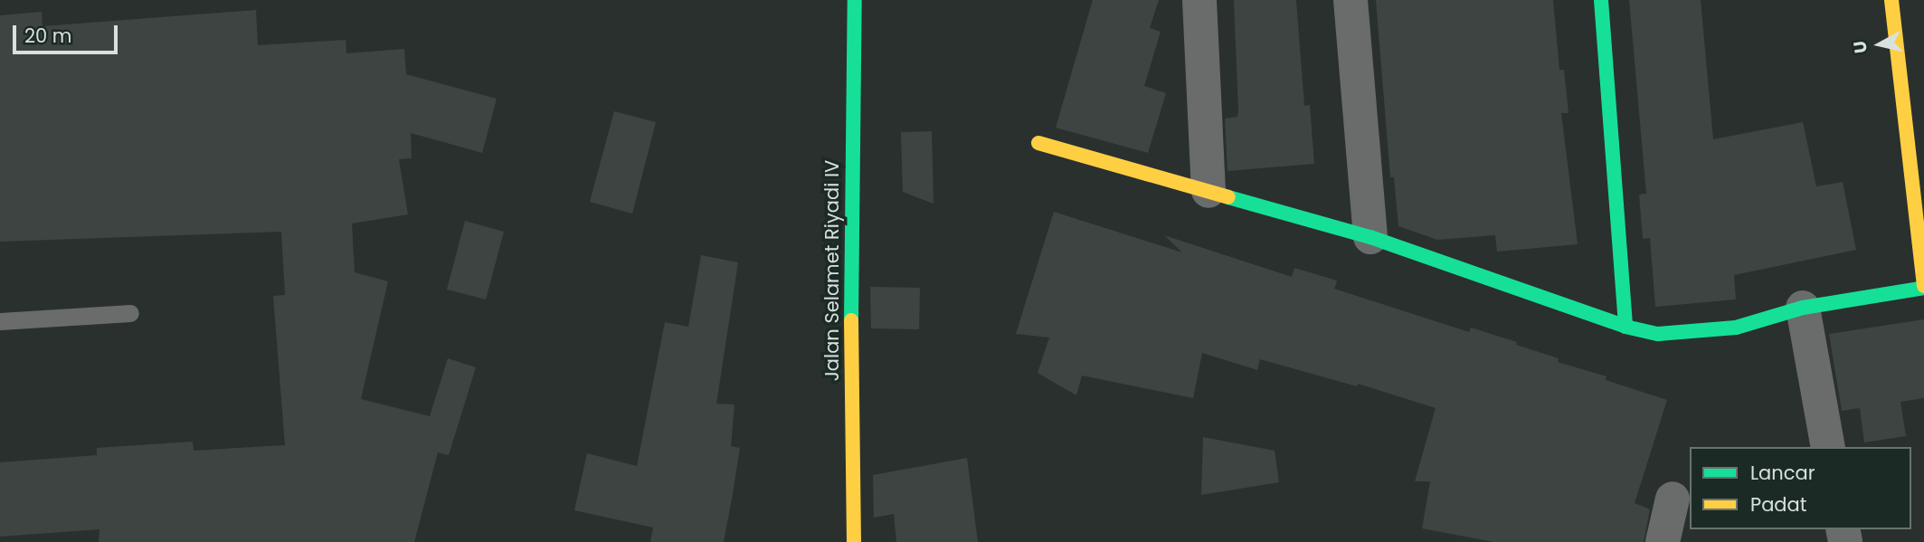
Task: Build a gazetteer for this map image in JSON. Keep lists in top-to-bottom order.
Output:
{
  "streets": {
    "street": ["Jalan Selamet Riyadi IV"]
  },
  "legend": ["Lancar", "Padat"],
  "scale_bar": "20 m",
  "north": "left"
}
